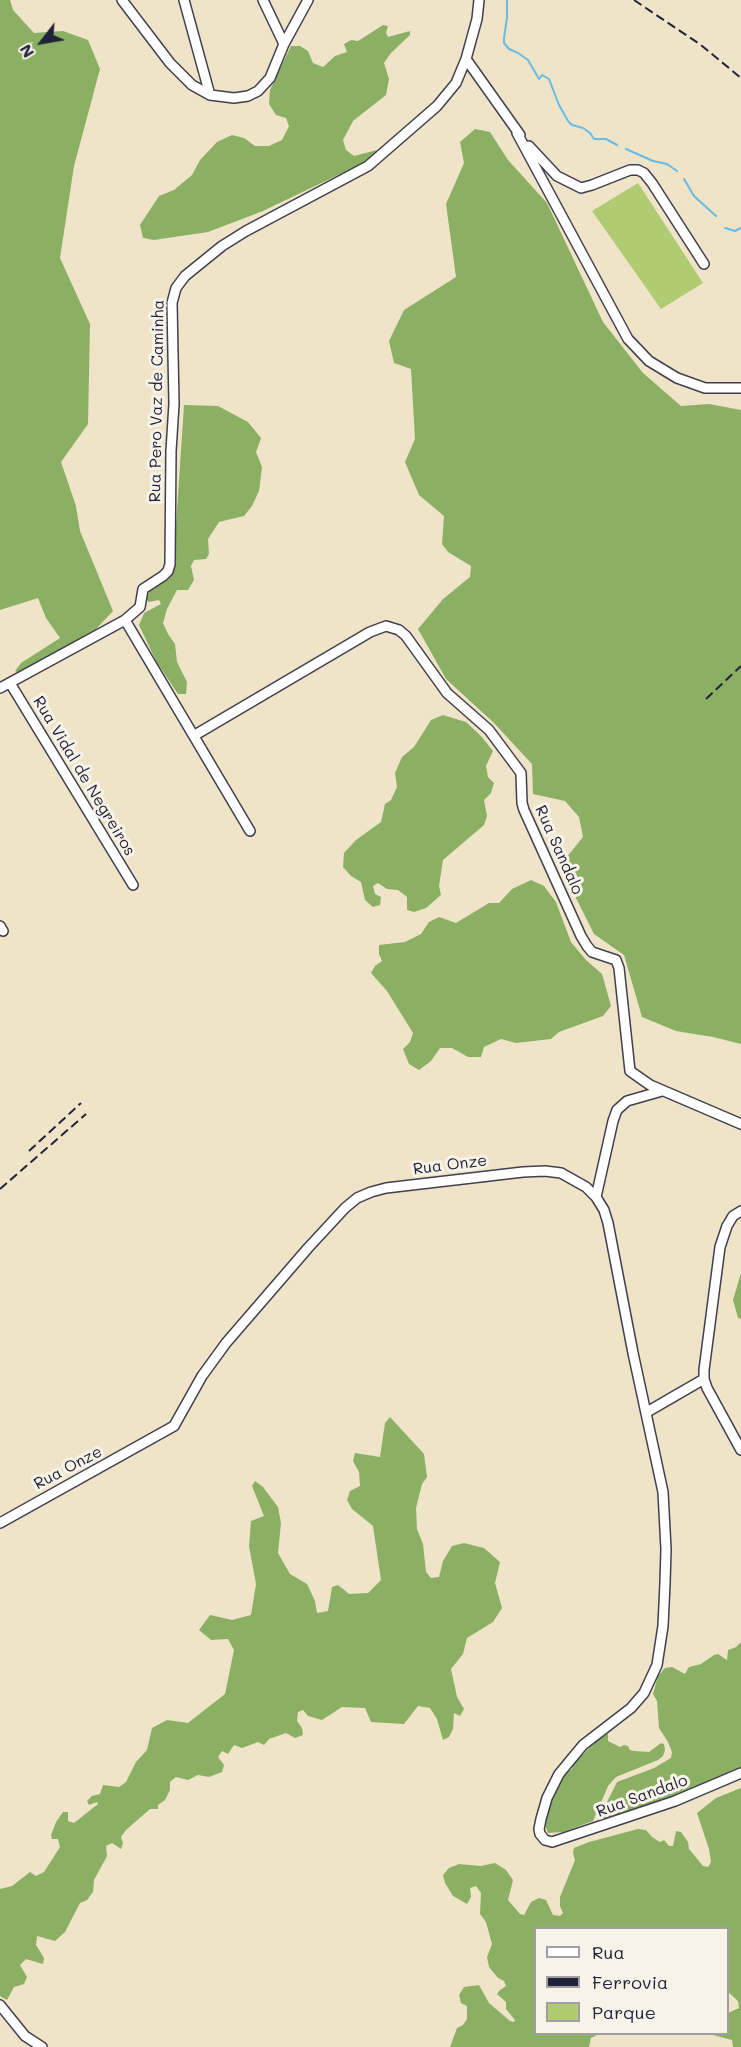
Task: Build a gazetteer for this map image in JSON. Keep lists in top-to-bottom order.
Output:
{
  "streets": {
    "street": [
      "Rua Pero Vaz de Caminha",
      "Rua Vidal de Negreiros",
      "Rua Sandalo",
      "Rua Onze"
    ]
  },
  "crossings": [
    ["Rua Pero Vaz de Caminha", "Rua Vidal de Negreiros"],
    ["Rua Sandalo", "Rua Onze"]
  ],
  "legend": ["Rua", "Ferrovia", "Parque"],
  "north": "bottom left"
}
